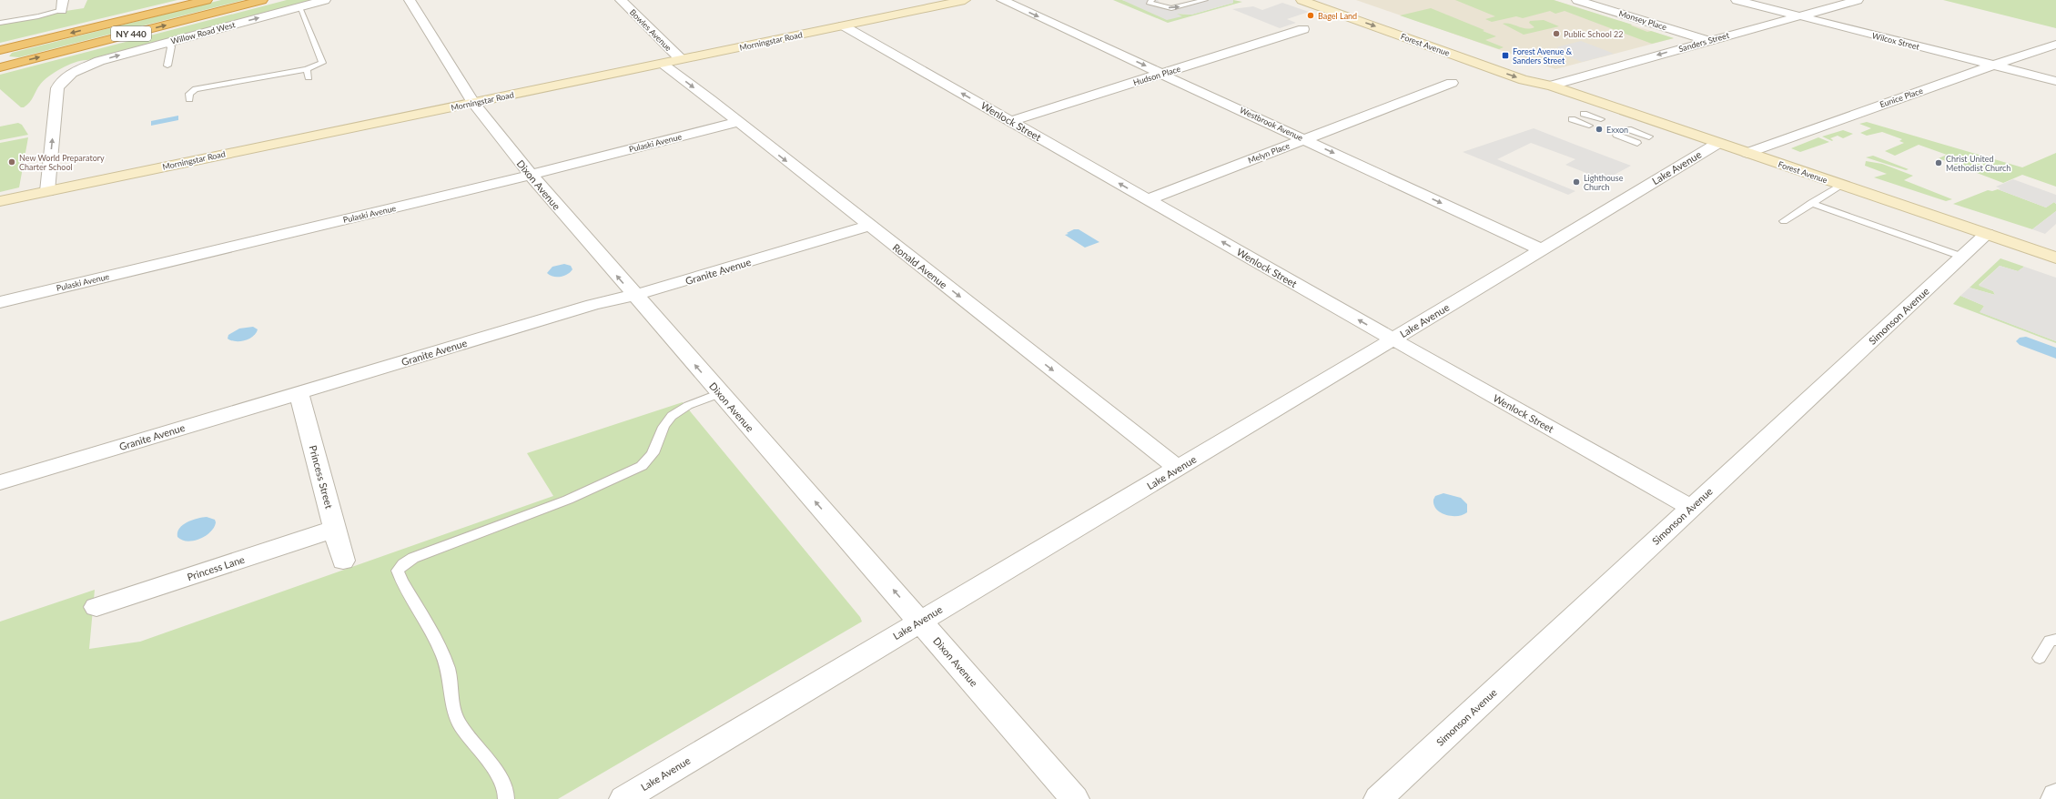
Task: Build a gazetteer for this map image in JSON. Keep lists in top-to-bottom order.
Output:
{
  "streets": {
    "highway": ["NY 440"],
    "main road": ["Morningstar Road", "Forest Avenue"],
    "street": [
      "Monsey Place",
      "Bowles Avenue",
      "Willow Road West",
      "Wilcox Street",
      "Sanders Street",
      "Hudson Place",
      "Eunice Place",
      "Wenlock Street",
      "Westbrook Avenue",
      "Pulaski Avenue",
      "Melyn Place",
      "Lake Avenue",
      "Dixon Avenue",
      "Ronald Avenue",
      "Granite Avenue",
      "Simonson Avenue",
      "Princess Street",
      "Princess Lane"
    ]
  },
  "crossings": [
    ["Monsey Place", "Sanders Street"],
    ["Bowles Avenue", "Morningstar Road"],
    ["Willow Road West", "Morningstar Road"],
    ["Morningstar Road", "Wenlock Street"],
    ["Morningstar Road", "Dixon Avenue"],
    ["Morningstar Road", "Ronald Avenue"],
    ["Wilcox Street", "Sanders Street"],
    ["Wilcox Street", "Eunice Place"],
    ["Sanders Street", "Forest Avenue"],
    ["Forest Avenue", "Eunice Place"],
    ["Forest Avenue", "Lake Avenue"],
    ["Forest Avenue", "Simonson Avenue"],
    ["Hudson Place", "Wenlock Street"],
    ["Hudson Place", "Westbrook Avenue"],
    ["Wenlock Street", "Melyn Place"],
    ["Wenlock Street", "Lake Avenue"],
    ["Wenlock Street", "Simonson Avenue"],
    ["Westbrook Avenue", "Melyn Place"],
    ["Westbrook Avenue", "Lake Avenue"],
    ["Pulaski Avenue", "Dixon Avenue"],
    ["Pulaski Avenue", "Ronald Avenue"],
    ["Lake Avenue", "Dixon Avenue"],
    ["Lake Avenue", "Ronald Avenue"],
    ["Dixon Avenue", "Granite Avenue"],
    ["Ronald Avenue", "Granite Avenue"],
    ["Granite Avenue", "Princess Street"],
    ["Princess Street", "Princess Lane"]
  ],
  "one_way": [
    "Willow Road West",
    "Sanders Street",
    "Wenlock Street",
    "Westbrook Avenue",
    "Dixon Avenue",
    "Ronald Avenue"
  ],
  "places": {
    "other": [
      "Bagel Land",
      "Public School 22",
      "Exxon",
      "New World Preparatory Charter School",
      "Christ United Methodist Church",
      "Lighthouse Church"
    ],
    "transit": ["Forest Avenue & Sanders Street"]
  }
}
